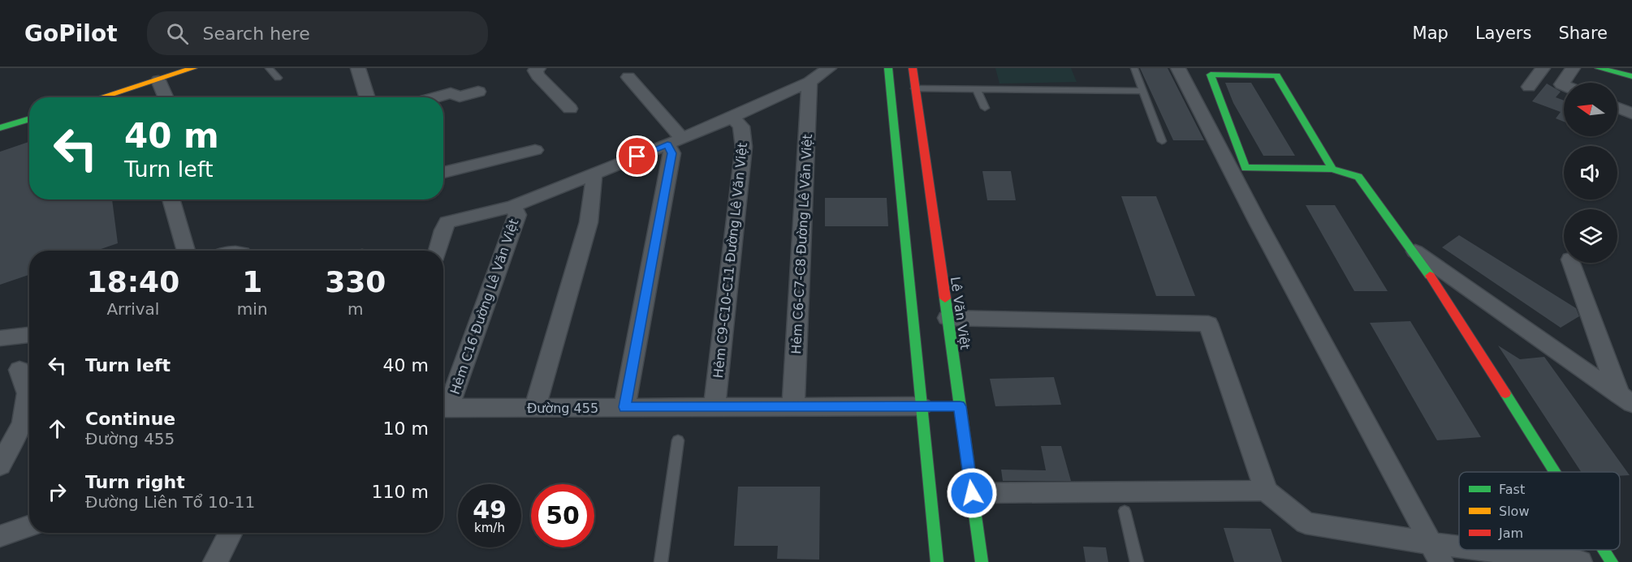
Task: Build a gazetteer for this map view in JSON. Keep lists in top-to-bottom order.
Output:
{
  "streets": {
    "main road": ["Lê Văn Việt"],
    "street": [
      "Hẻm C6-C7-C8 Đường Lê Văn Việt",
      "Hẻm C9-C10-C11 Đường Lê Văn Việt",
      "Hẻm C16 Đường Lê Văn Việt",
      "Đường 455"
    ]
  },
  "crossings": [
    ["Hẻm C6-C7-C8 Đường Lê Văn Việt", "Đường 455"],
    ["Hẻm C9-C10-C11 Đường Lê Văn Việt", "Đường 455"]
  ],
  "legend": ["Fast", "Slow", "Jam"],
  "north": "left",
  "page": {
    "header": "GoPilot",
    "search": "Search here",
    "nav": ["Map", "Layers", "Share"],
    "turn": ["40 m", "Turn left"],
    "eta": [
      "18:40",
      "Arrival",
      "1",
      "min",
      "330",
      "m"
    ],
    "list": [
      {
        "name": "Turn left",
        "value": "40 m"
      },
      {
        "name": "Continue",
        "note": "Đường 455",
        "value": "10 m"
      },
      {
        "name": "Turn right",
        "note": "Đường Liên Tổ 10-11",
        "value": "110 m"
      }
    ],
    "speed": "49 km/h",
    "limit": "50"
  }
}
